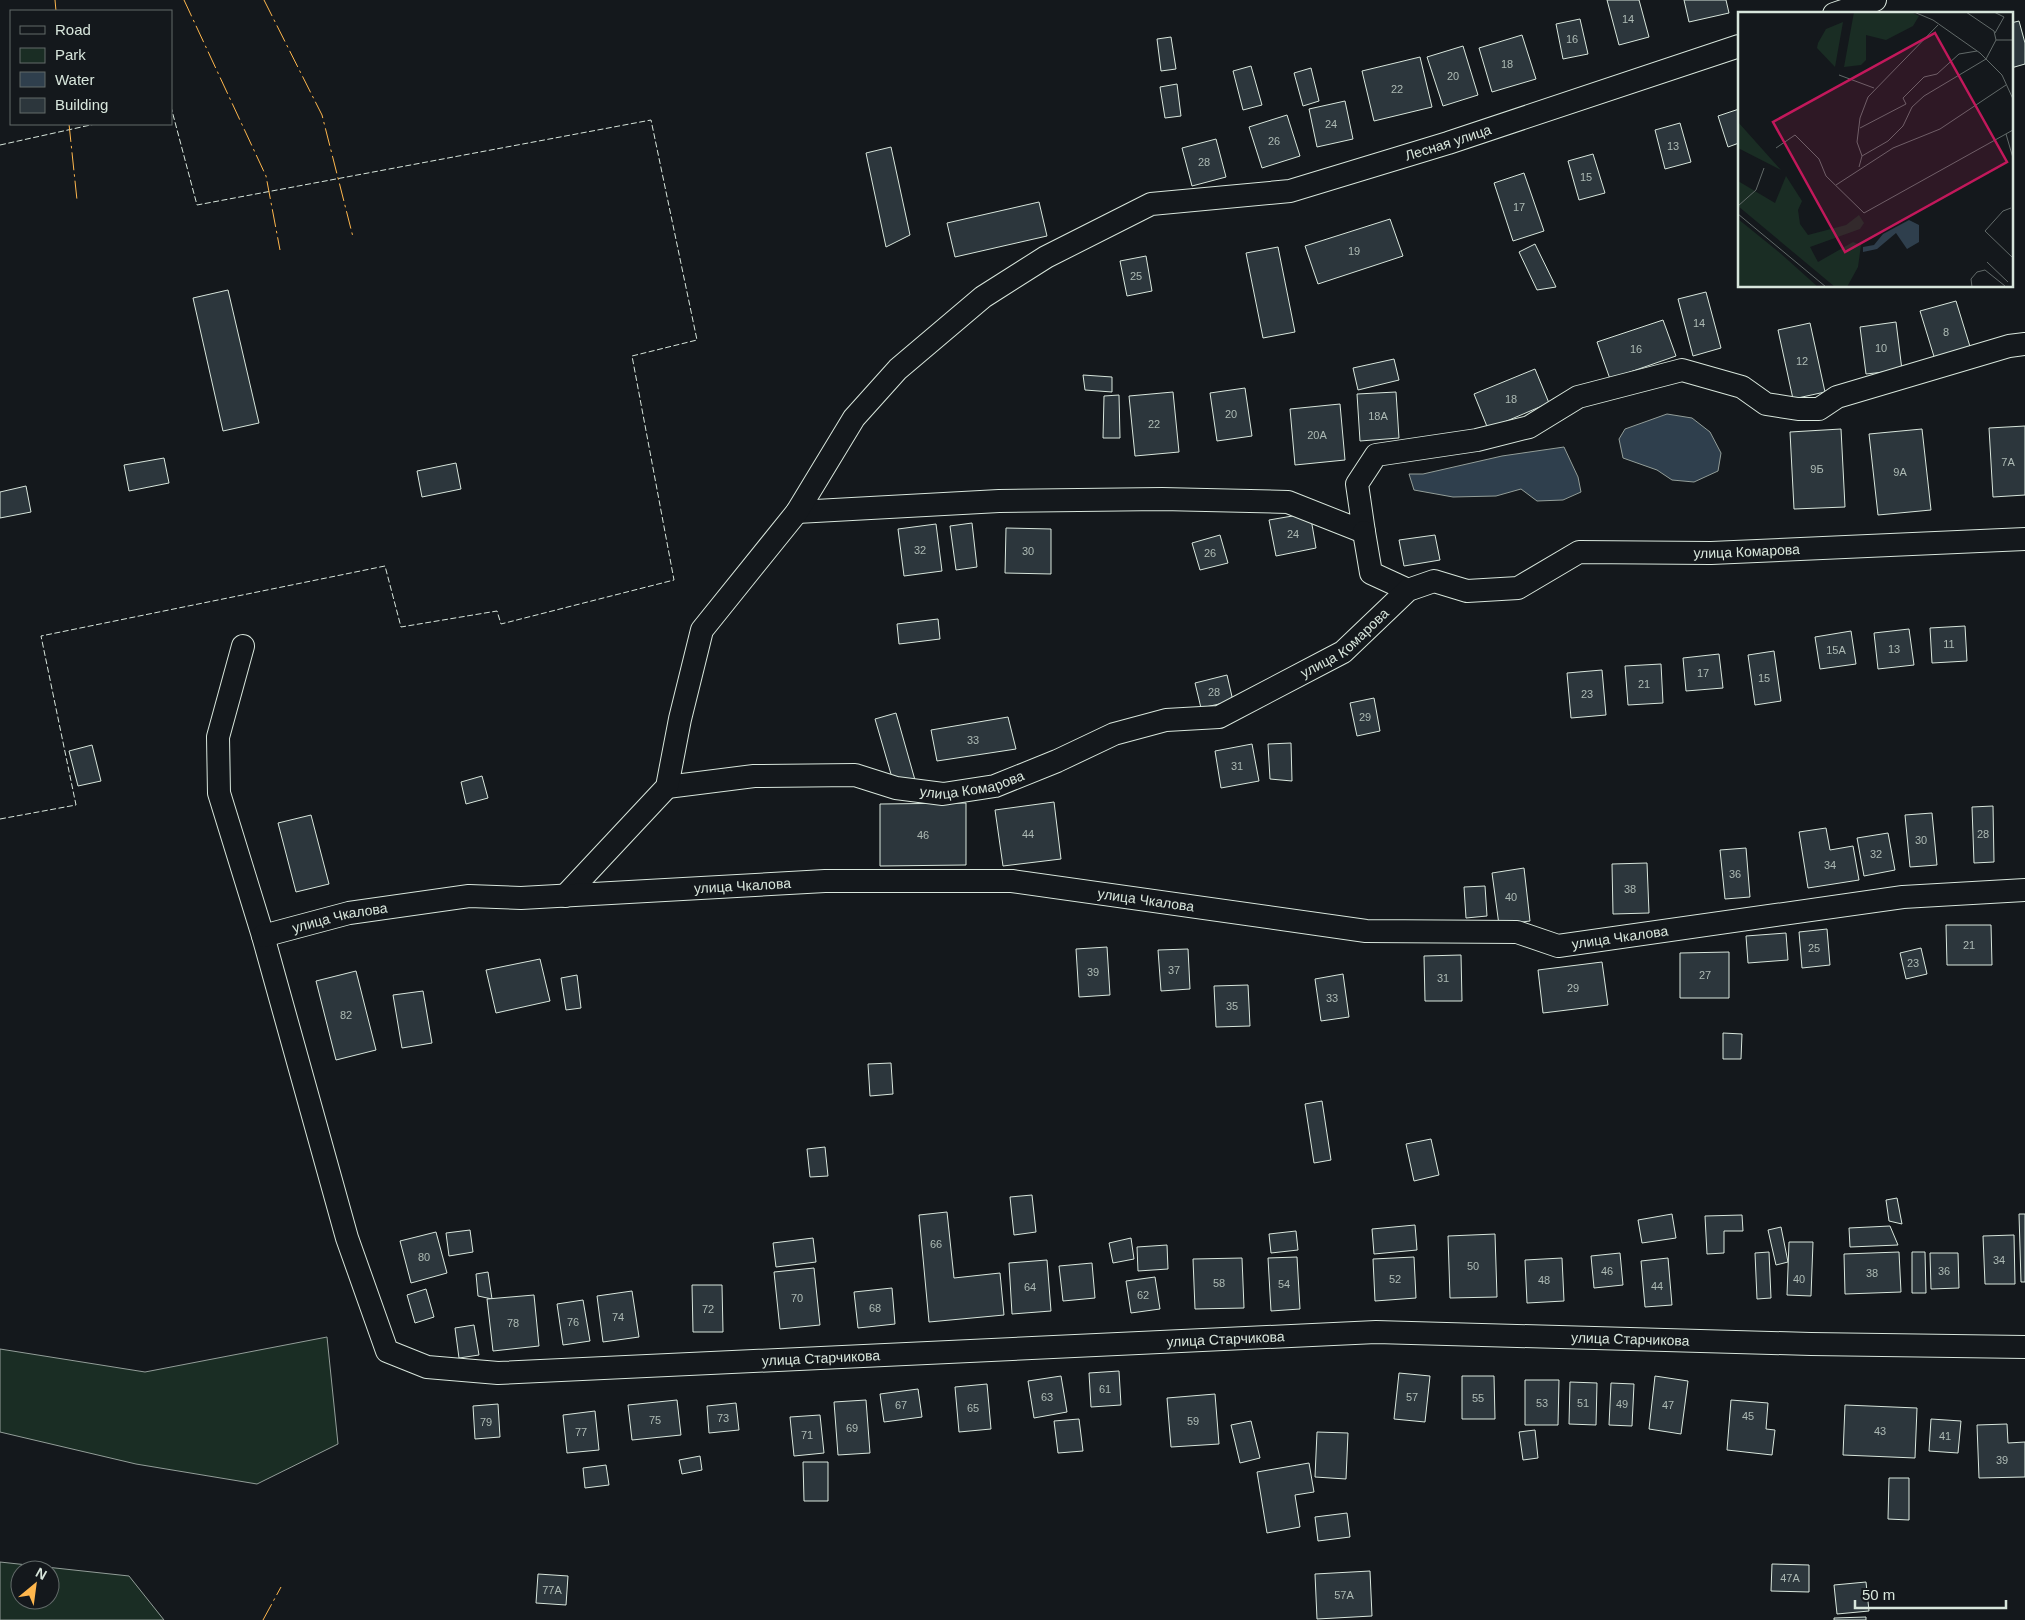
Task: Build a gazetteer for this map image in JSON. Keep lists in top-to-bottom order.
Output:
{
  "streets": {
    "street": [
      "Лесная улица",
      "улица Комарова",
      "улица Чкалова",
      "улица Старчикова"
    ]
  },
  "crossings": [
    ["улица Чкалова", "улица Старчикова"]
  ],
  "house_numbers": [
    "14",
    "16",
    "18",
    "20",
    "22",
    "24",
    "26",
    "13",
    "28",
    "15",
    "17",
    "19",
    "25",
    "14",
    "8",
    "10",
    "16",
    "12",
    "18",
    "20",
    "18А",
    "22",
    "20А",
    "7А",
    "9Б",
    "9А",
    "24",
    "32",
    "30",
    "26",
    "11",
    "13",
    "15А",
    "17",
    "15",
    "21",
    "28",
    "23",
    "29",
    "33",
    "31",
    "44",
    "28",
    "46",
    "30",
    "32",
    "34",
    "36",
    "38",
    "40",
    "21",
    "25",
    "23",
    "37",
    "39",
    "27",
    "31",
    "29",
    "33",
    "35",
    "82",
    "66",
    "80",
    "34",
    "50",
    "46",
    "36",
    "38",
    "52",
    "40",
    "48",
    "58",
    "54",
    "44",
    "64",
    "62",
    "70",
    "68",
    "72",
    "74",
    "76",
    "78",
    "61",
    "63",
    "57",
    "55",
    "53",
    "51",
    "49",
    "67",
    "47",
    "65",
    "45",
    "73",
    "75",
    "59",
    "79",
    "69",
    "43",
    "77",
    "71",
    "41",
    "39",
    "47А",
    "77А",
    "57А"
  ],
  "legend": [
    "Road",
    "Park",
    "Water",
    "Building"
  ],
  "scale_bar": "50 m",
  "north": "top right"
}
